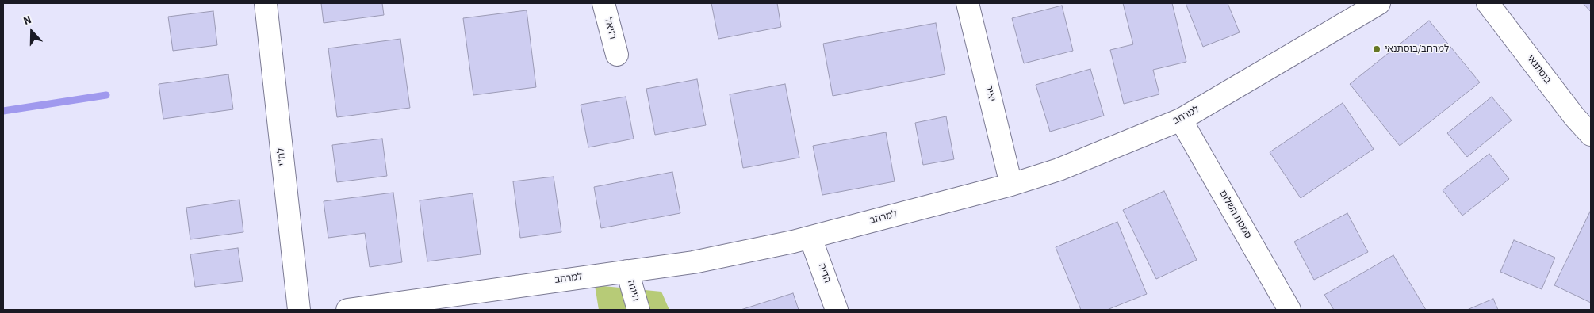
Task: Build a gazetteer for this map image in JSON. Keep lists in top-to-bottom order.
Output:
{
  "streets": {
    "street": [
      "רזיאל",
      "בוסתנאי",
      "יאיר",
      "למרחב",
      "לח\"י",
      "סמטת השלום",
      "הדיה",
      "היונה"
    ]
  },
  "crossings": [
    ["יאיר", "למרחב"],
    ["למרחב", "סמטת השלום"],
    ["למרחב", "הדיה"],
    ["למרחב", "היונה"]
  ],
  "places": ["למרחב/בוסתנאי"],
  "north": "top"
}
